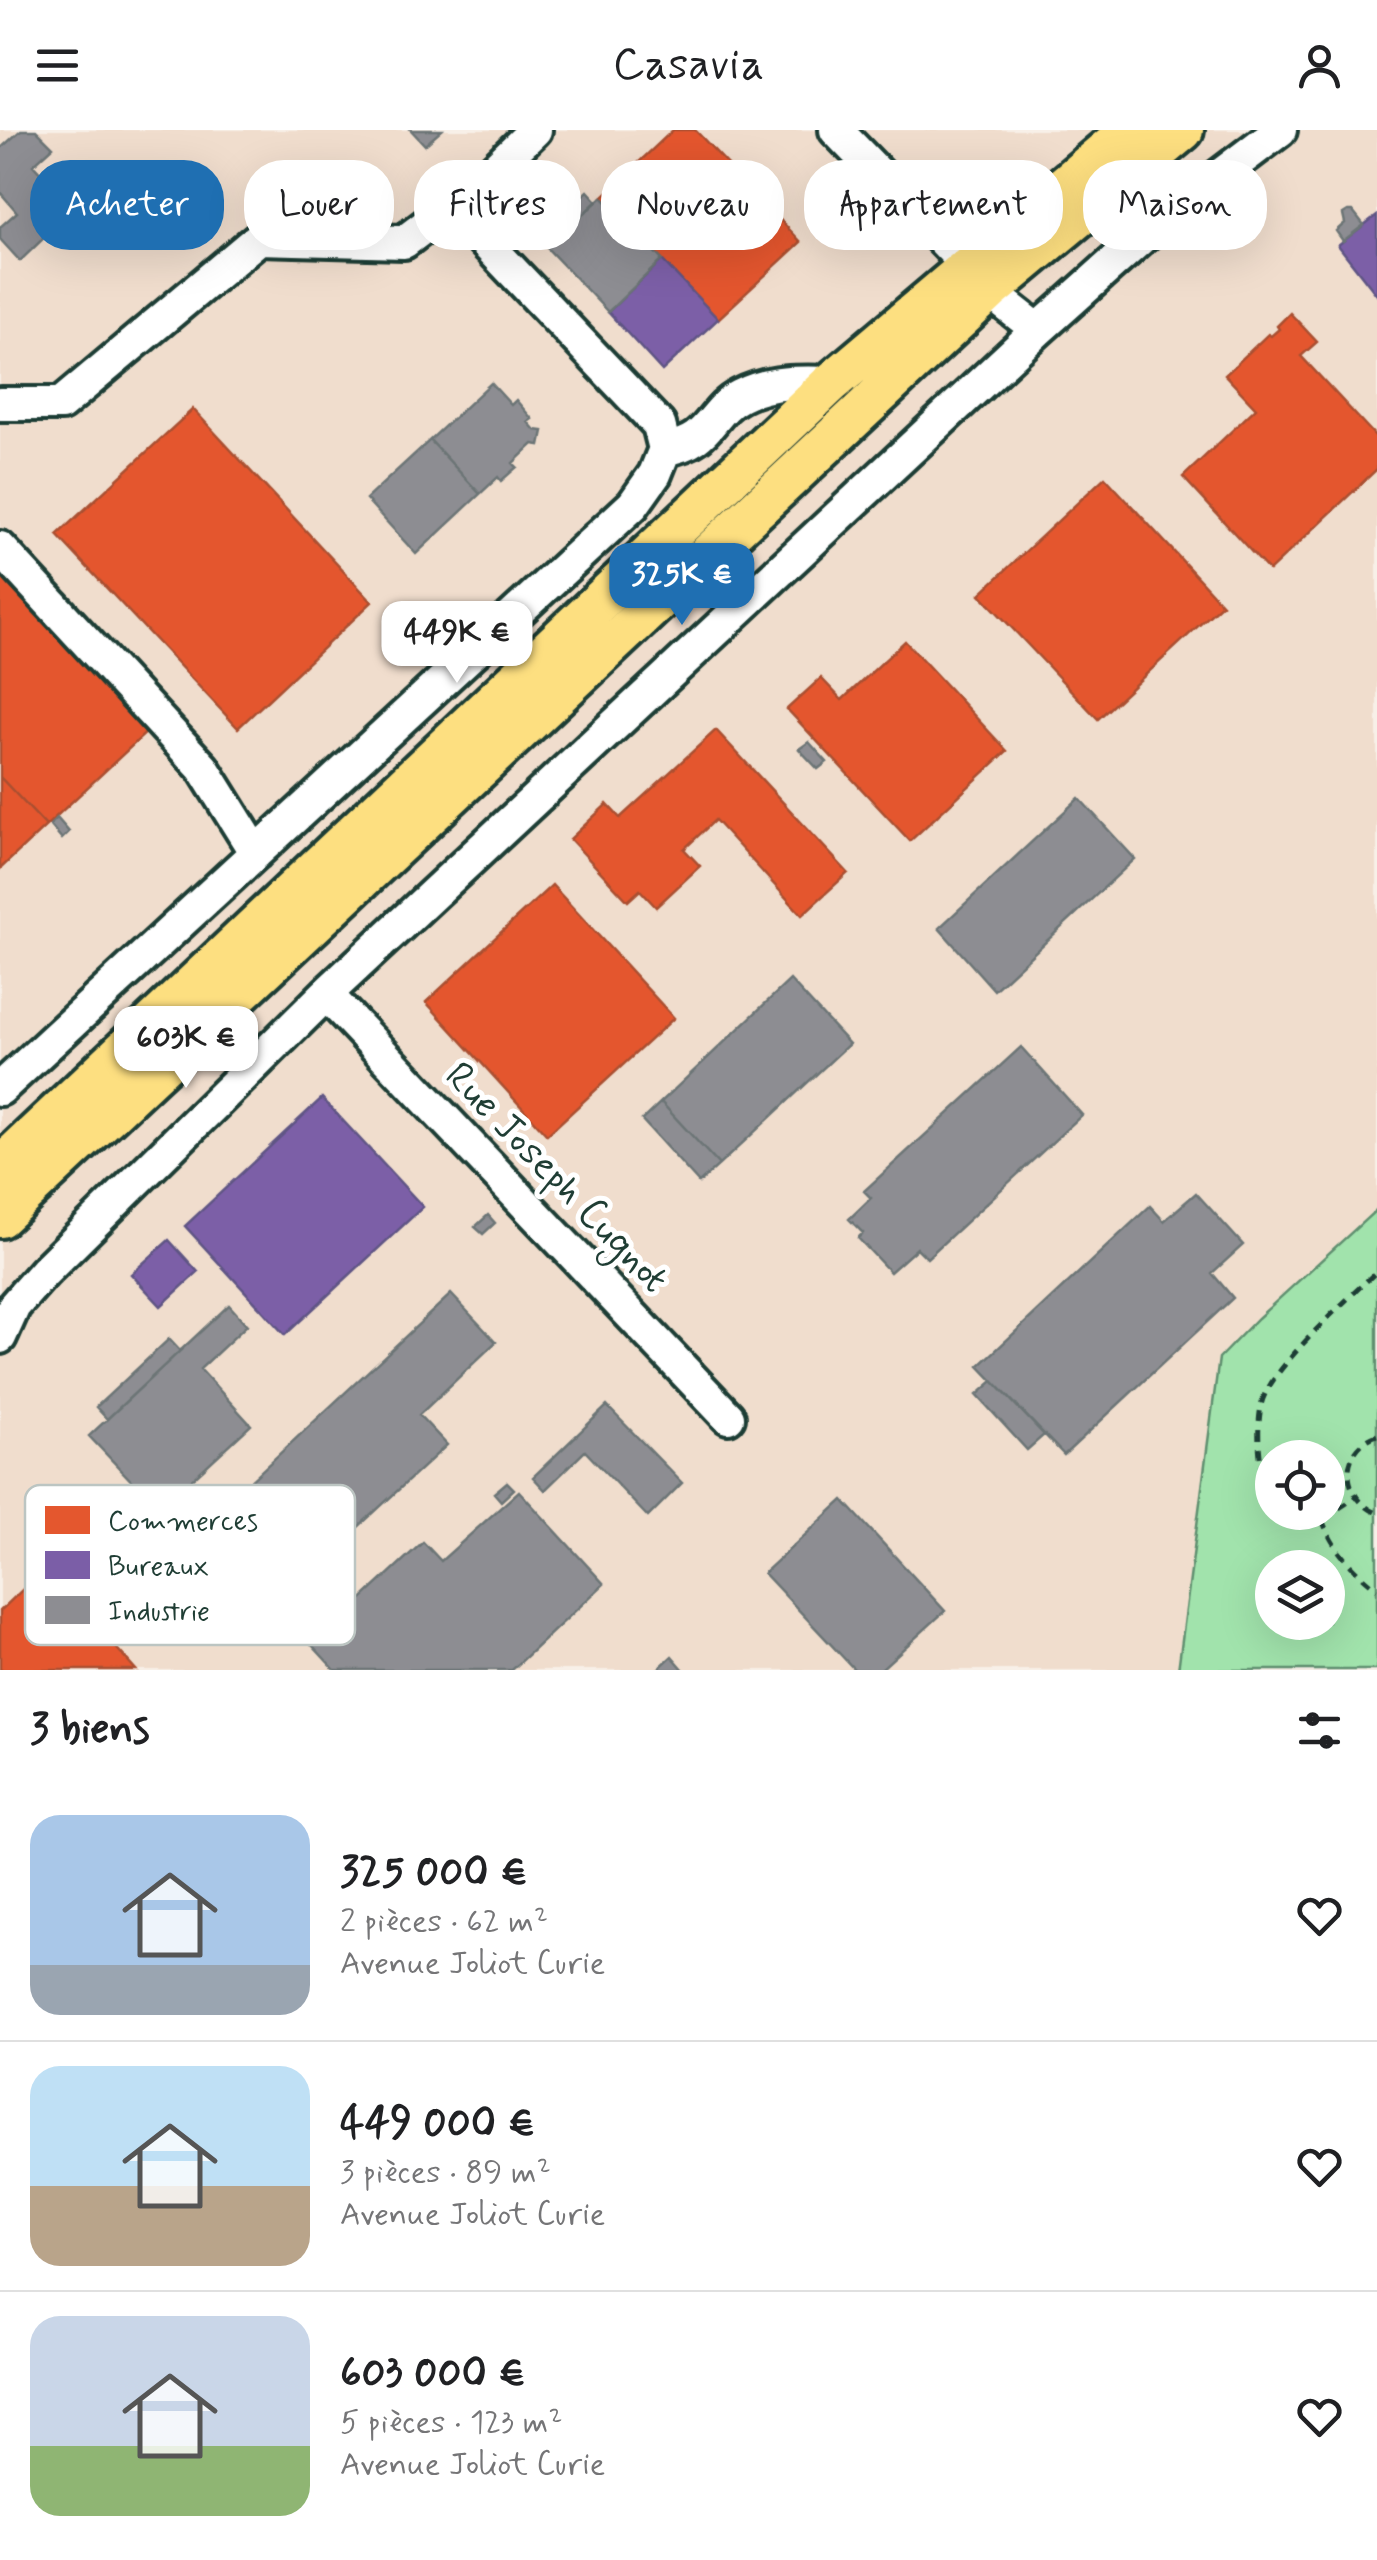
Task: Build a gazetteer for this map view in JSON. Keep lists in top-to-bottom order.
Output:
{
  "streets": {
    "street": ["Rue Joseph Cugnot"]
  },
  "legend": ["Commerces", "Bureaux", "Industrie"],
  "page": {
    "header": "Casavia",
    "chip": [
      "Acheter",
      "Louer",
      "Filtres",
      "Nouveau",
      "Appartement",
      "Maison"
    ],
    "price": ["325K €", "449K €", "603K €"],
    "heading": "3 biens",
    "list": [
      {
        "name": "325 000 €",
        "note": "2 pièces · 62 m² · Avenue Joliot Curie"
      },
      {
        "name": "449 000 €",
        "note": "3 pièces · 89 m² · Avenue Joliot Curie"
      },
      {
        "name": "603 000 €",
        "note": "5 pièces · 123 m² · Avenue Joliot Curie"
      }
    ]
  }
}
